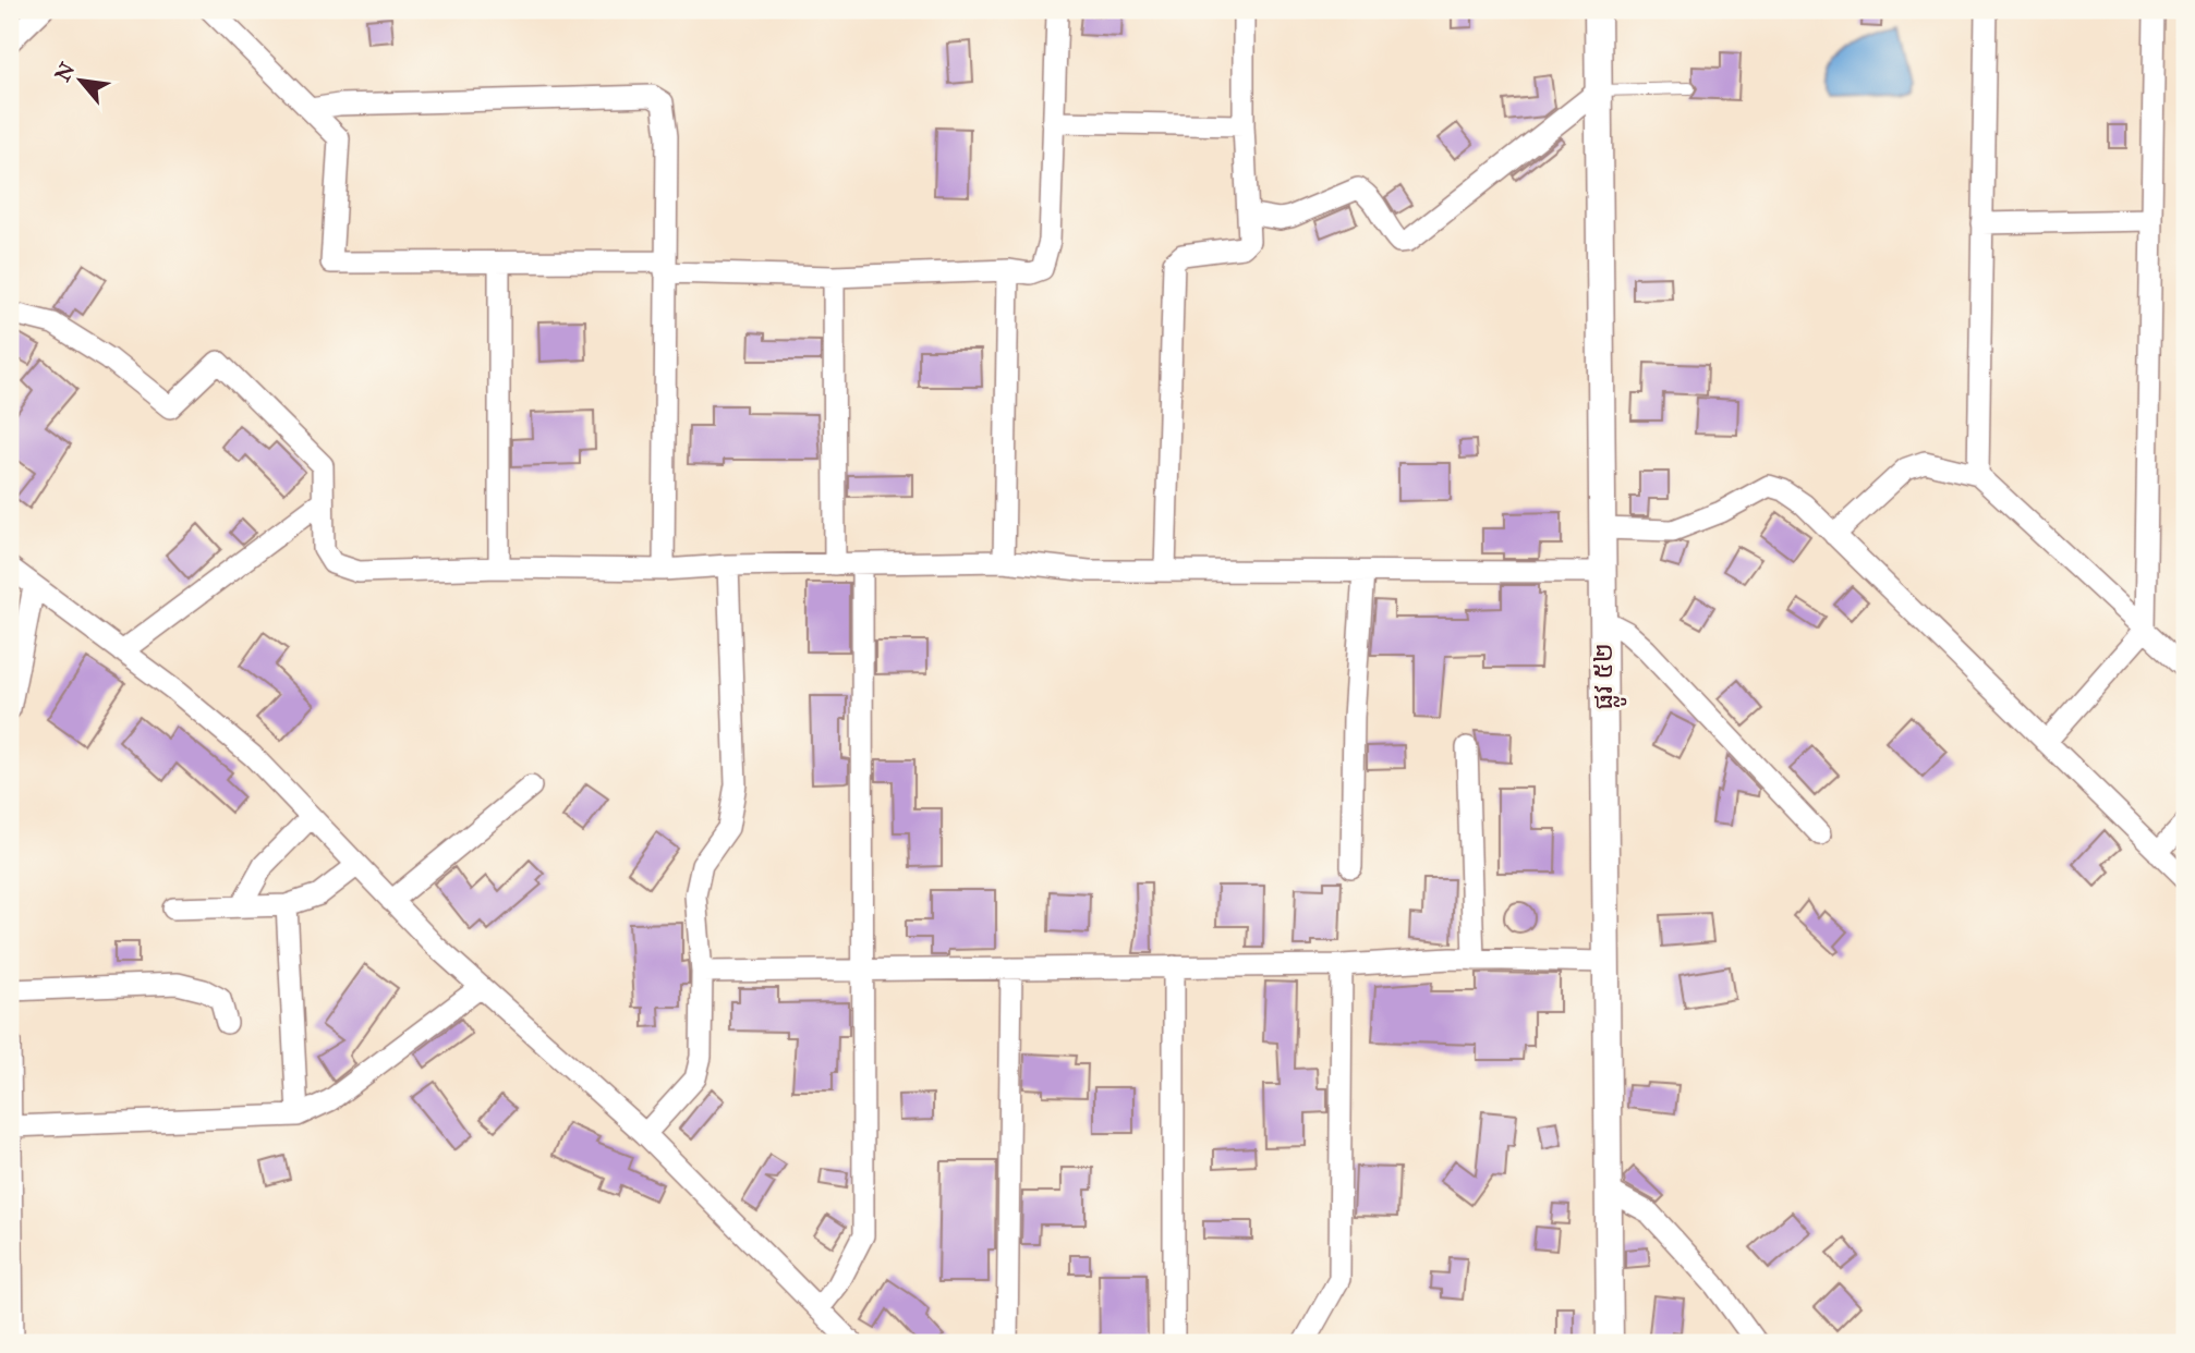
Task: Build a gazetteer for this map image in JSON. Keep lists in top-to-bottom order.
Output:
{
  "streets": {
    "street": ["ផ្លូវ ៥២"]
  },
  "north": "top left"
}
